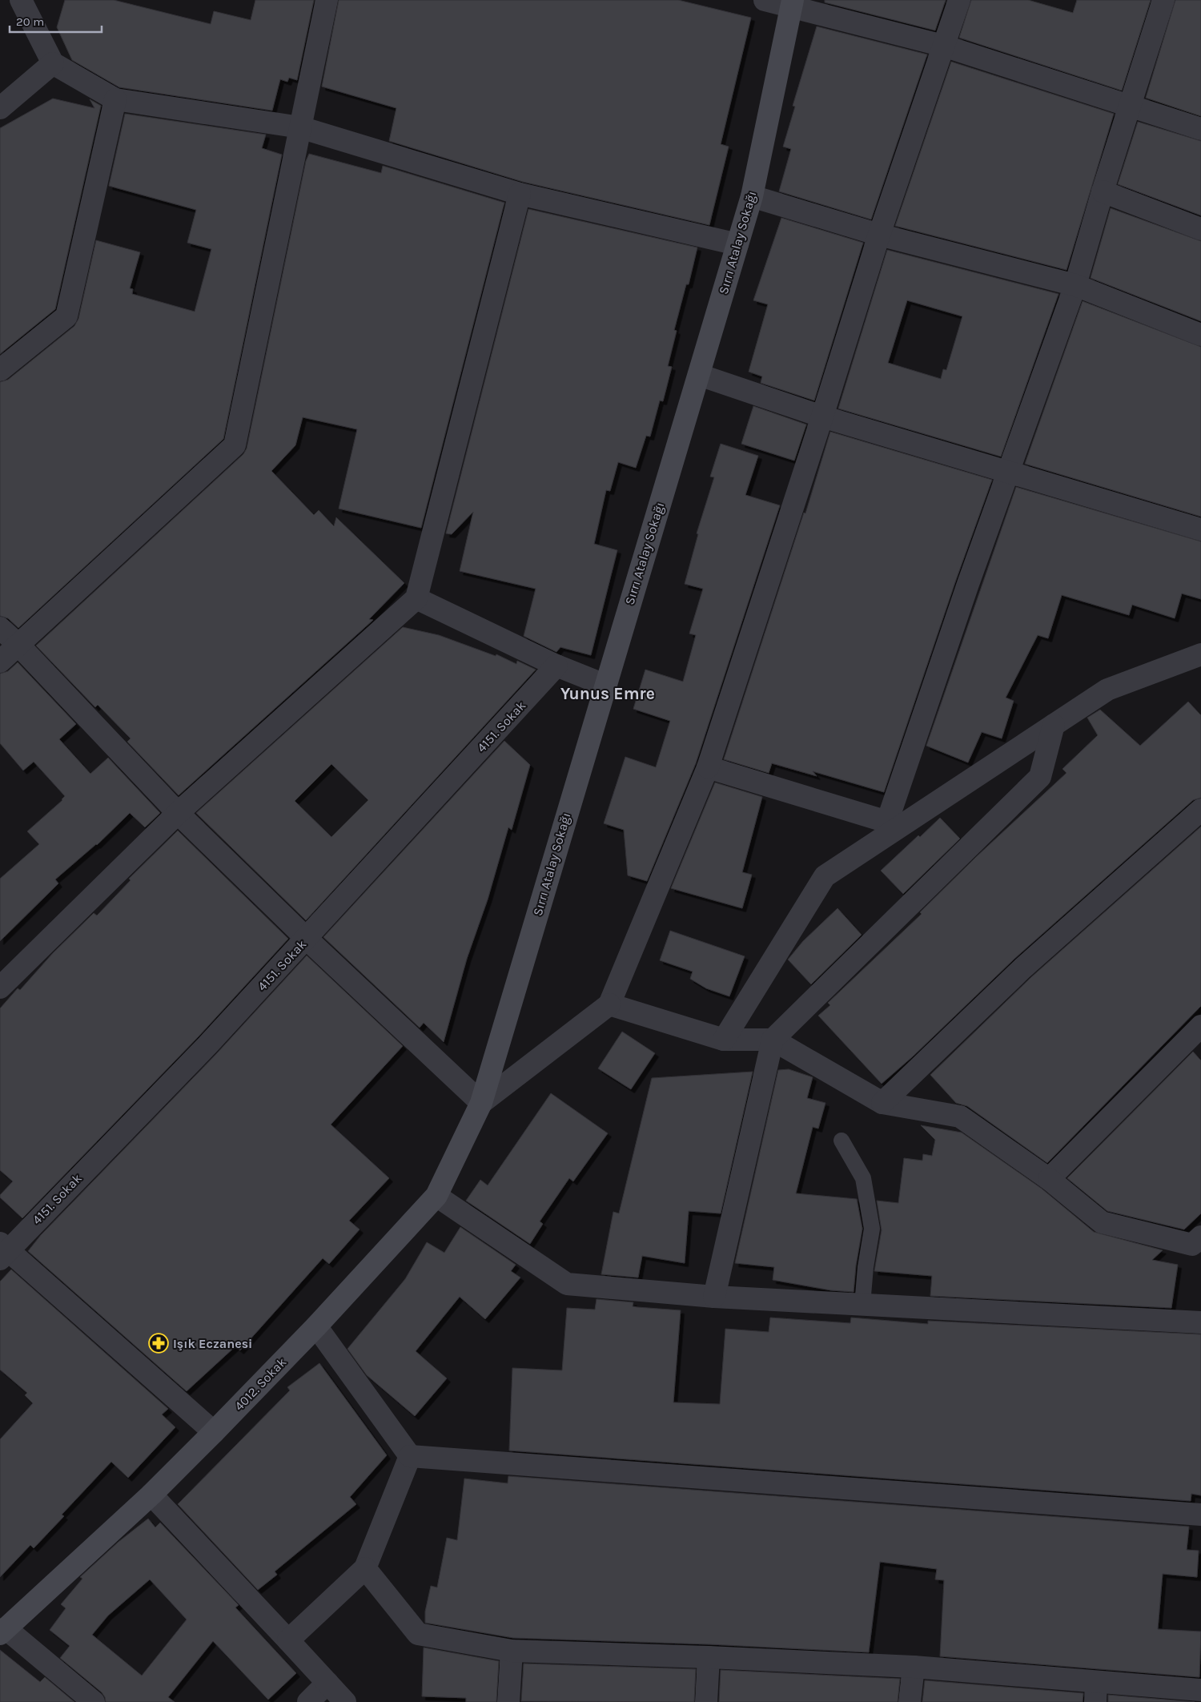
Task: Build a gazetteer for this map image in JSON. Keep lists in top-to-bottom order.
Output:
{
  "streets": {
    "main road": ["Sırrı Atalay Sokağı", "4012. Sokak"],
    "street": ["4151. Sokak"]
  },
  "crossings": [
    ["Sırrı Atalay Sokağı", "4012. Sokak"]
  ],
  "districts": ["Yunus Emre"],
  "places": {
    "pharmacy": ["Işık Eczanesi"]
  },
  "scale_bar": "20 m"
}
